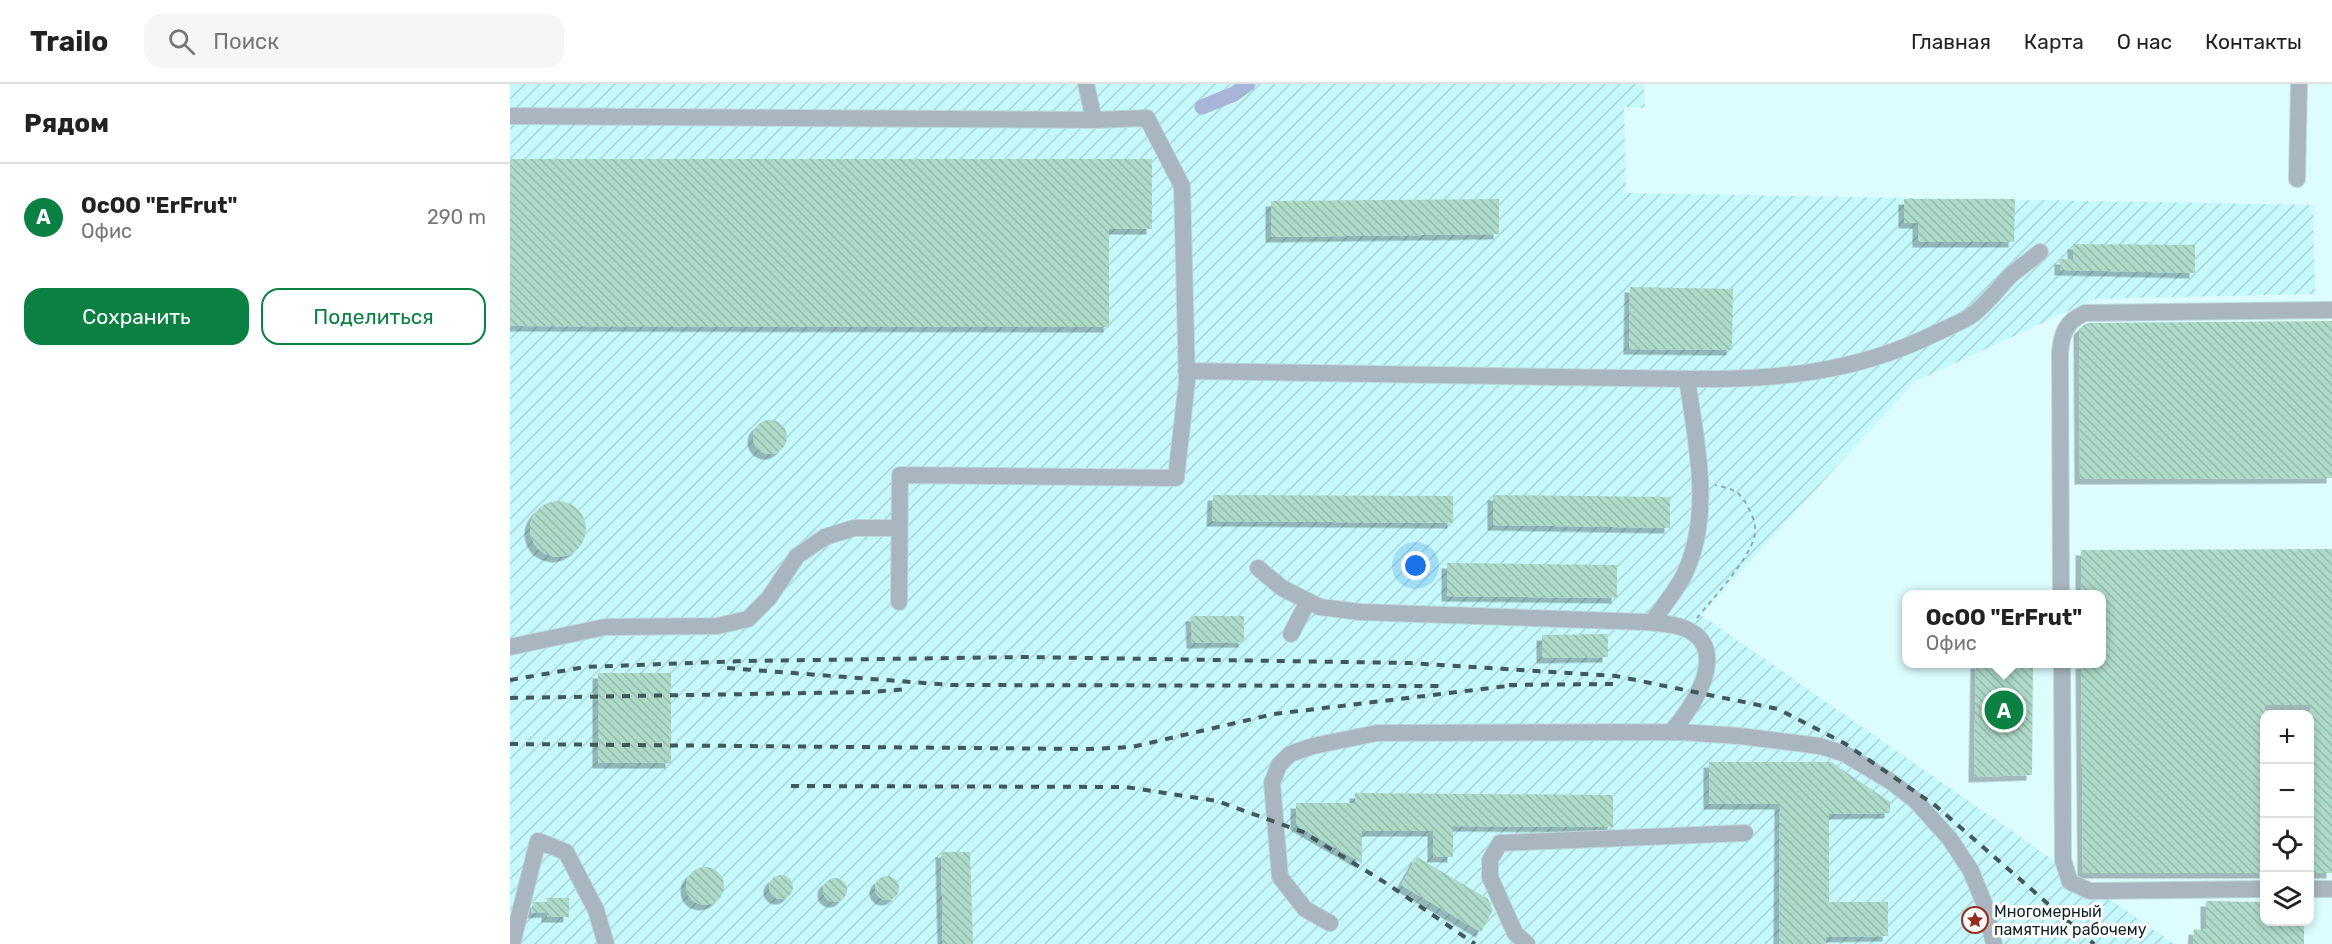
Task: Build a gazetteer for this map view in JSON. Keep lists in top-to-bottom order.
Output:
{
  "places": {
    "place": ["Многомерный памятник рабочему"]
  },
  "page": {
    "header": "Trailo",
    "search": "Поиск",
    "nav": [
      "Главная",
      "Карта",
      "О нас",
      "Контакты"
    ],
    "heading": "Рядом",
    "list": [
      {
        "mark": "A",
        "name": "ОсОО \"ErFrut\"",
        "note": "Офис",
        "value": "290 m"
      }
    ],
    "buttons": ["Сохранить", "Поделиться"],
    "popup": ["ОсОО \"ErFrut\"", "Офис"],
    "pins": "A",
    "map_buttons": ["+", "−"]
  }
}
